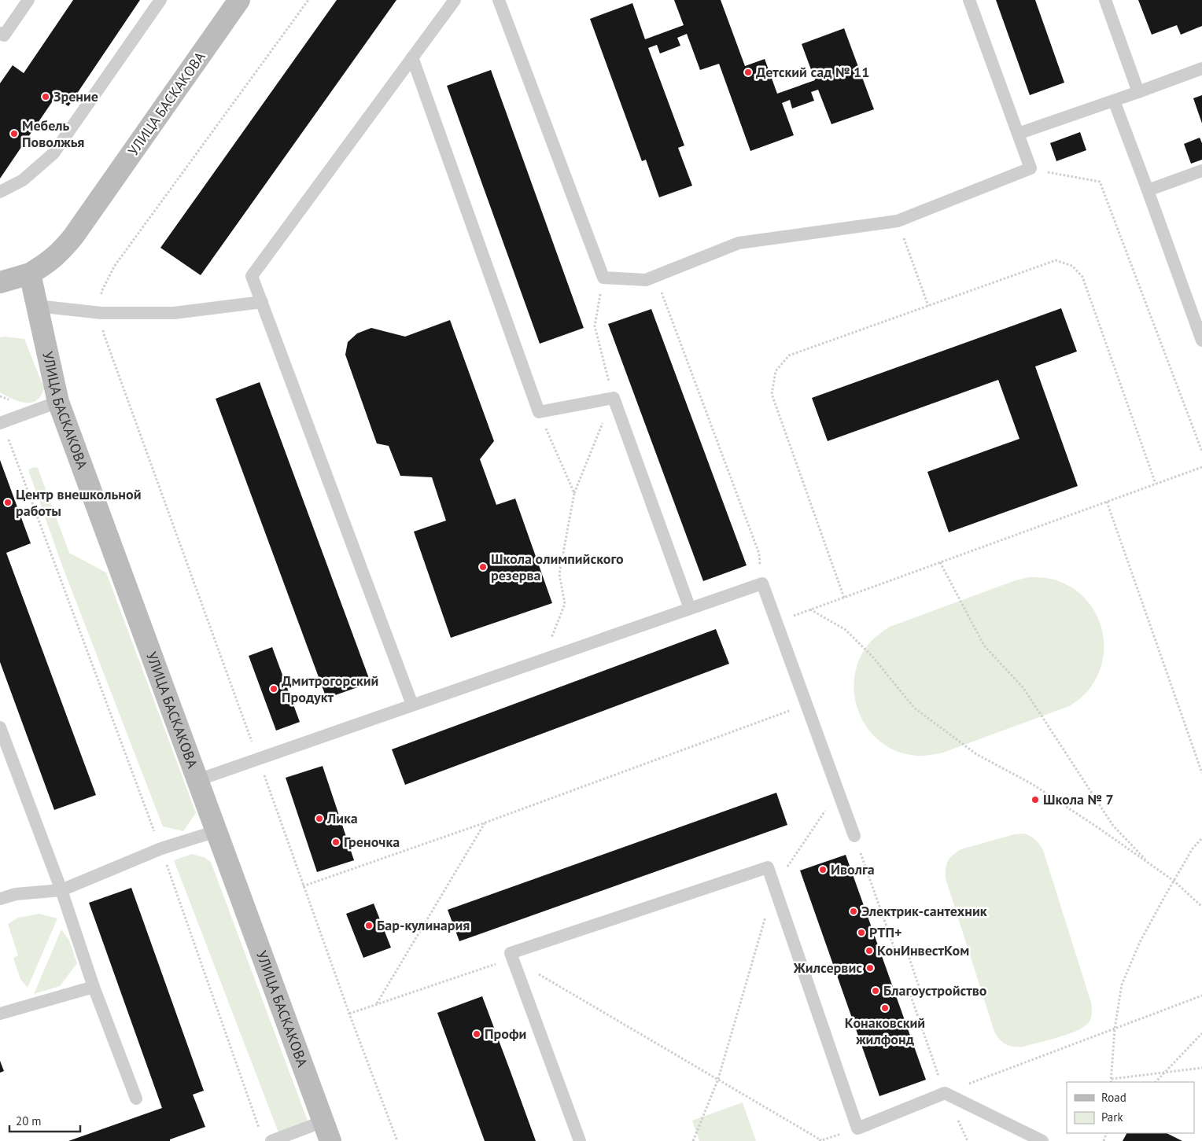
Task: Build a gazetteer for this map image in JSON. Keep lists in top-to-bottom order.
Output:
{
  "streets": {
    "street": ["УЛИЦА БАСКАКОВА"]
  },
  "places": [
    "Детский сад № 11",
    "Зрение",
    "Мебель Поволжья",
    "Центр внешкольной работы",
    "Школа олимпийского резерва",
    "Дмитрогорский Продукт",
    "Школа № 7",
    "Лика",
    "Греночка",
    "Иволга",
    "Электрик-сантехник",
    "Бар-кулинария",
    "РТП+",
    "КонИнвестКом",
    "Жилсервис",
    "Благоустройство",
    "Конаковский жилфонд",
    "Профи"
  ],
  "legend": ["Road", "Park"],
  "scale_bar": "20 m"
}
